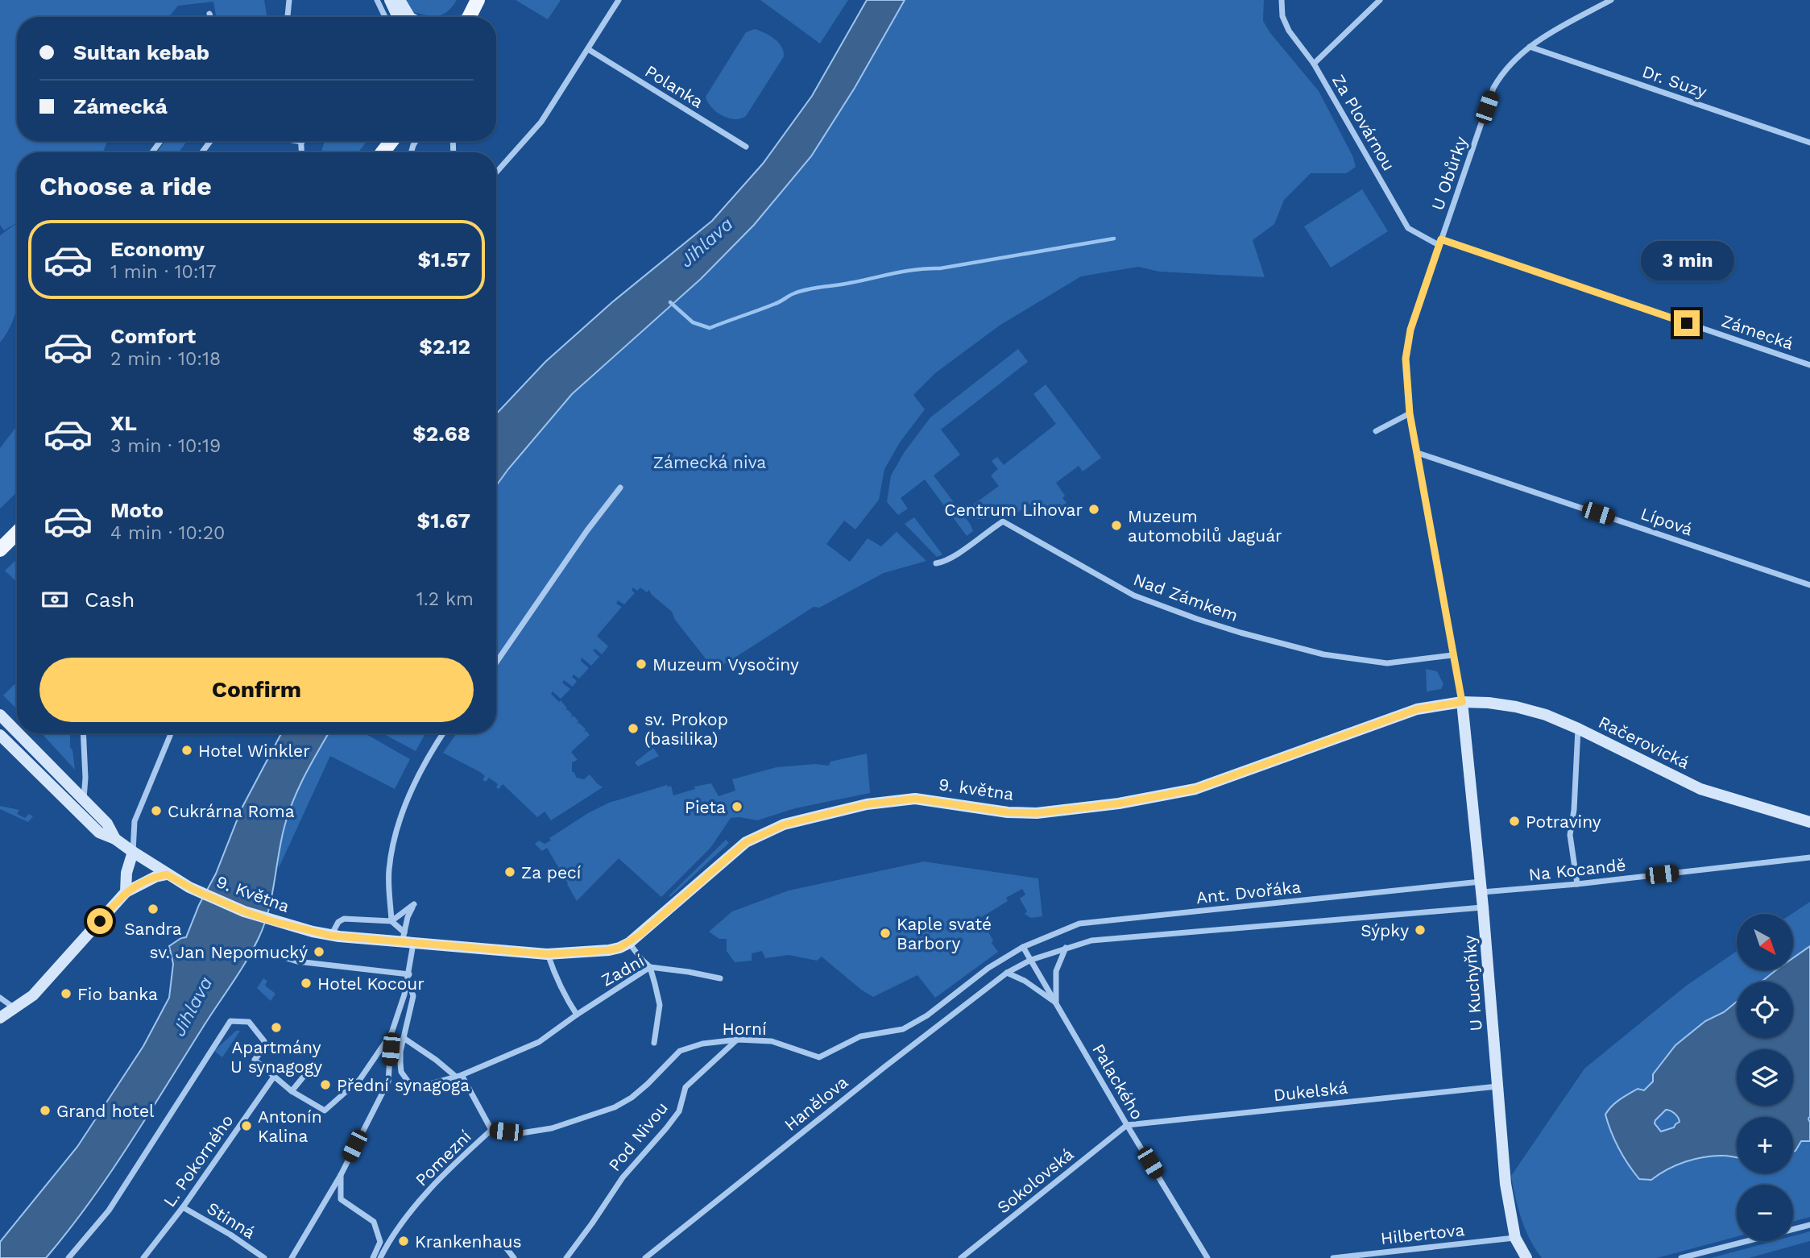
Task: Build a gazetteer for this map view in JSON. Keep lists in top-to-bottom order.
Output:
{
  "streets": {
    "main road": [
      "Račerovická",
      "9. května",
      "9. Května",
      "U Kuchyňky"
    ],
    "street": [
      "Dr. Suzy",
      "Polanka",
      "Za Plovárnou",
      "U Obůrky",
      "Zámecká",
      "Lípová",
      "Nad Zámkem",
      "Na Kocandě",
      "Ant. Dvořáka",
      "Zadní",
      "Horní",
      "Palackého",
      "Dukelská",
      "Hanělova",
      "Pod Nivou",
      "Pomezní",
      "L. Pokorného",
      "Sokolovská",
      "Stinná",
      "Hilbertova"
    ]
  },
  "crossings": [
    ["Dr. Suzy", "U Obůrky"],
    ["Za Plovárnou", "U Obůrky"],
    ["Za Plovárnou", "Zámecká"],
    ["U Obůrky", "Zámecká"],
    ["U Obůrky", "Lípová"],
    ["U Obůrky", "Nad Zámkem"],
    ["U Obůrky", "Račerovická"],
    ["U Obůrky", "9. května"],
    ["U Obůrky", "U Kuchyňky"],
    ["Račerovická", "9. května"],
    ["Račerovická", "U Kuchyňky"],
    ["9. května", "9. Května"],
    ["9. května", "U Kuchyňky"],
    ["Na Kocandě", "Ant. Dvořáka"],
    ["Na Kocandě", "U Kuchyňky"],
    ["Ant. Dvořáka", "U Kuchyňky"],
    ["Ant. Dvořáka", "Horní"],
    ["Ant. Dvořáka", "Palackého"],
    ["Ant. Dvořáka", "Hanělova"],
    ["Zadní", "Pomezní"],
    ["U Kuchyňky", "Dukelská"],
    ["U Kuchyňky", "Hilbertova"],
    ["Horní", "Palackého"],
    ["Horní", "Pod Nivou"],
    ["Horní", "Pomezní"],
    ["Palackého", "Dukelská"],
    ["Palackého", "Hanělova"],
    ["Palackého", "Sokolovská"],
    ["Dukelská", "Sokolovská"],
    ["L. Pokorného", "Stinná"]
  ],
  "water": ["Jihlava"],
  "parks": ["Zámecká niva"],
  "places": [
    "Centrum Lihovar",
    "Muzeum automobilů Jaguár",
    "Muzeum Vysočiny",
    "sv. Prokop (basilika)",
    "Hotel Winkler",
    "Pieta",
    "Cukrárna Roma",
    "Potraviny",
    "Za pecí",
    "Sandra",
    "Sýpky",
    "Kaple svaté Barbory",
    "sv. Jan Nepomucký",
    "Hotel Kocour",
    "Fio banka",
    "Apartmány U synagogy",
    "Přední synagoga",
    "Grand hotel",
    "Antonín Kalina",
    "Krankenhaus"
  ],
  "north": "bottom right",
  "page": {
    "banner": ["Sultan kebab", "Zámecká"],
    "heading": "Choose a ride",
    "list": [
      {
        "name": "Economy",
        "note": "1 min · 10:17",
        "value": "$1.57"
      },
      {
        "name": "Comfort",
        "note": "2 min · 10:18",
        "value": "$2.12"
      },
      {
        "name": "XL",
        "note": "3 min · 10:19",
        "value": "$2.68"
      },
      {
        "name": "Moto",
        "note": "4 min · 10:20",
        "value": "$1.67"
      }
    ],
    "bubble": "3 min",
    "pay": ["Cash", "1.2 km"],
    "buttons": "Confirm",
    "map_buttons": ["+", "−"]
  }
}
